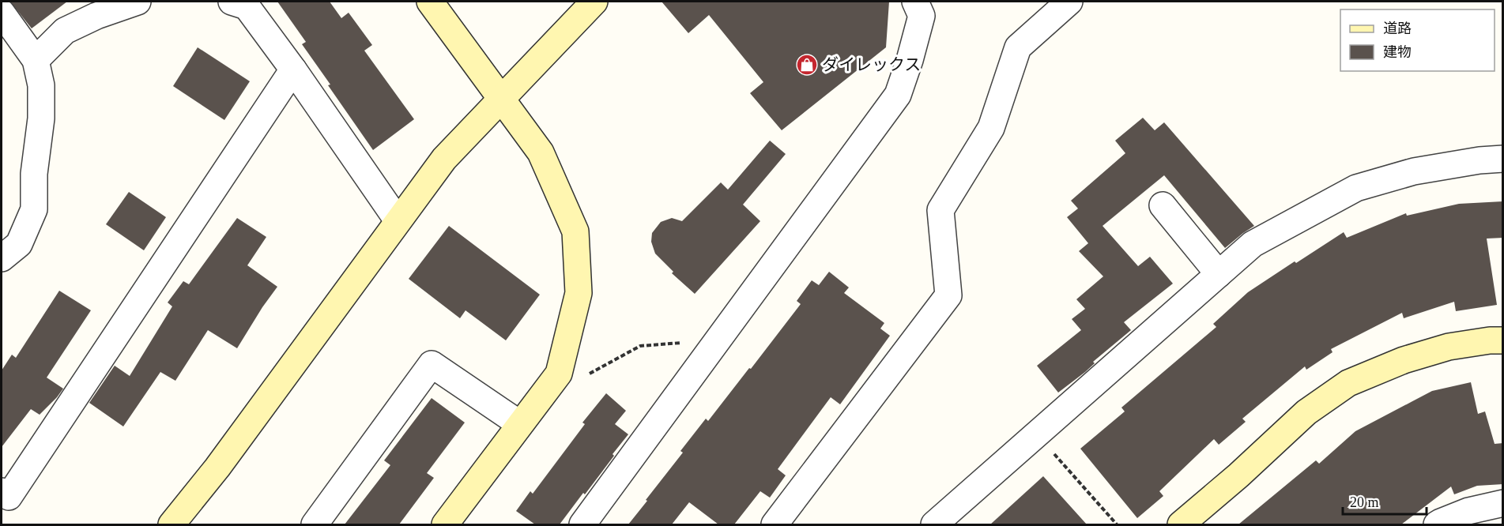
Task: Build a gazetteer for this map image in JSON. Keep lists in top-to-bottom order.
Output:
{
  "places": {
    "shop": ["ダイレックス"]
  },
  "legend": ["道路", "建物"],
  "scale_bar": "20 m"
}
